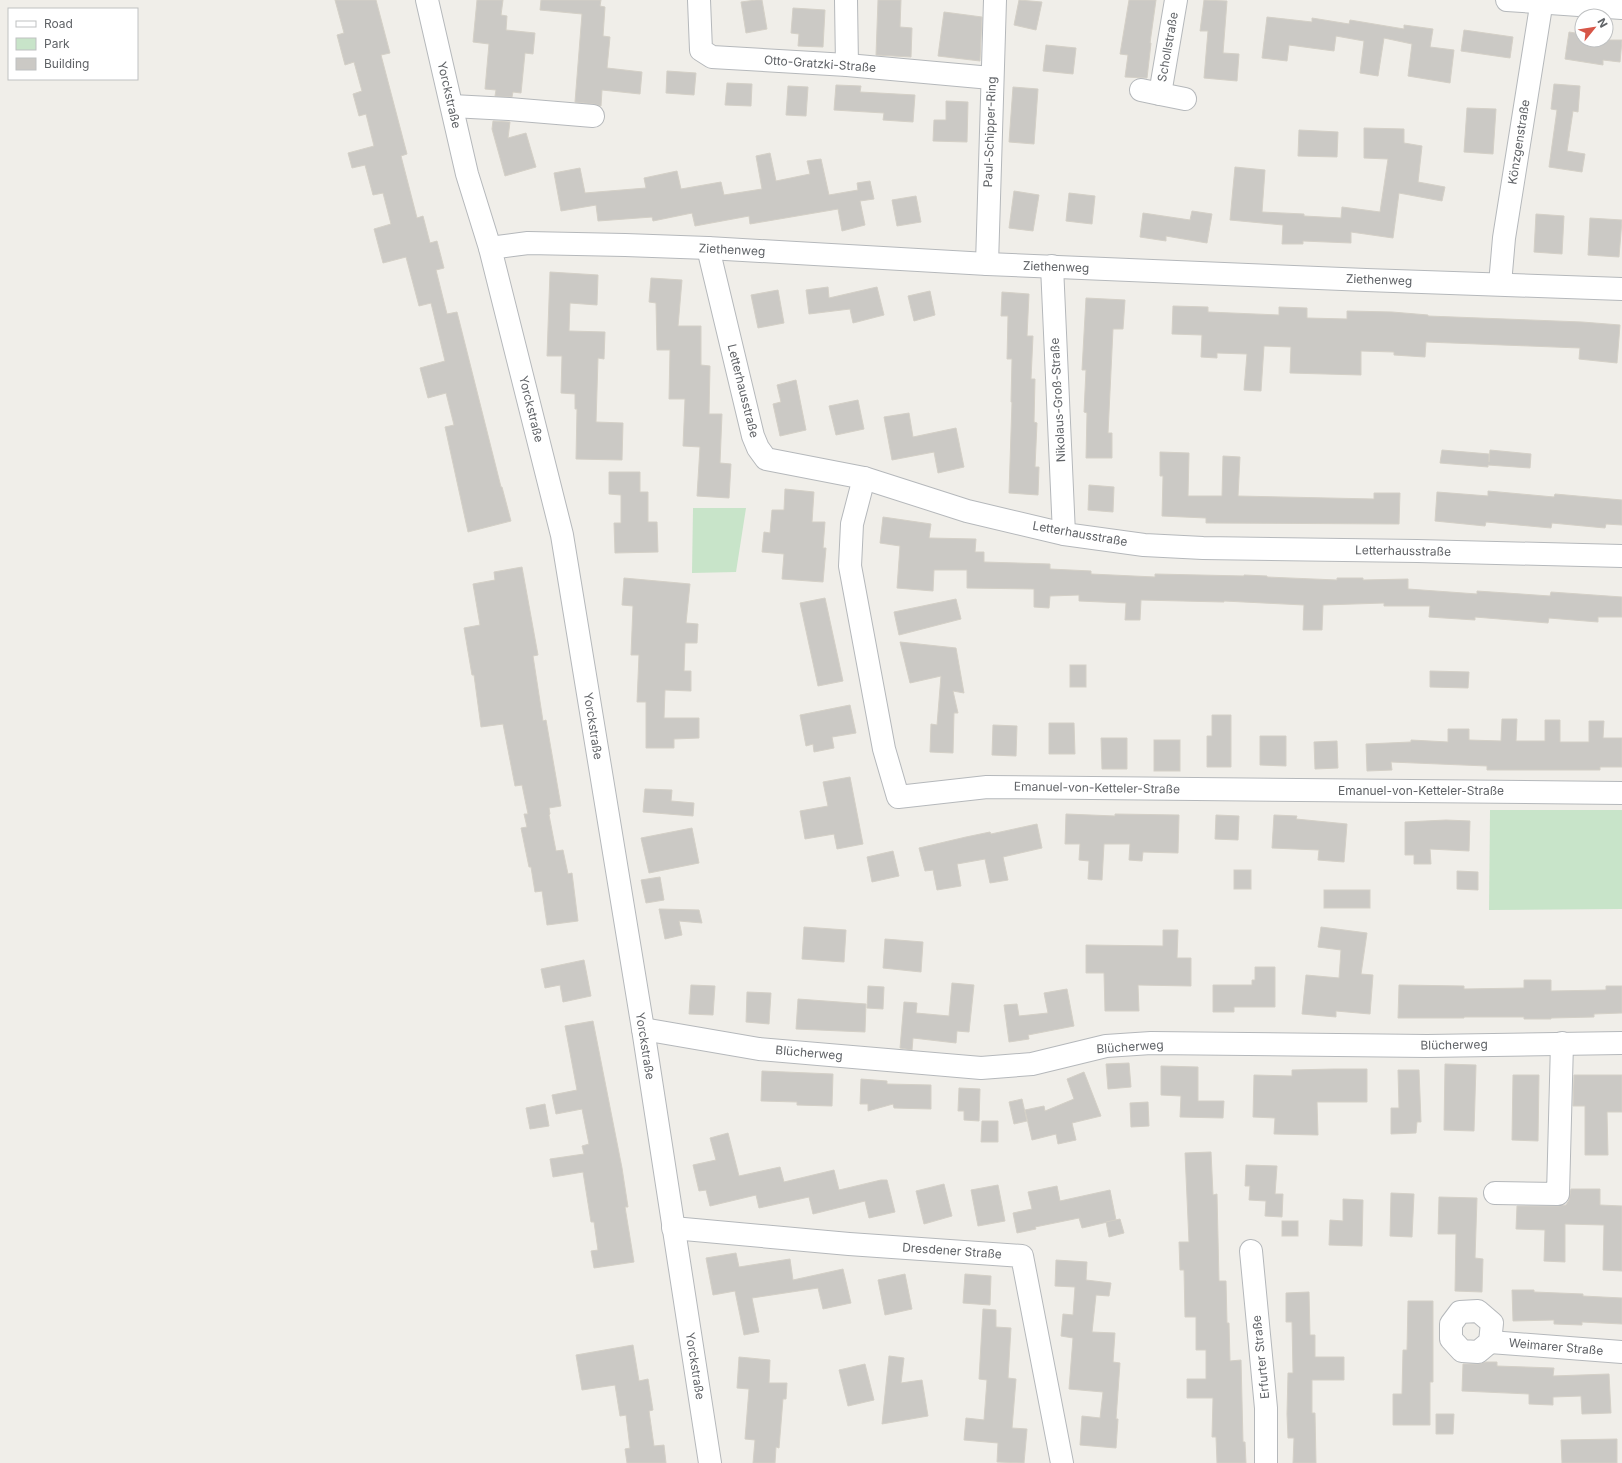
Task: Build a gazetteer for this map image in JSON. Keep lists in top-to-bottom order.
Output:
{
  "streets": {
    "street": [
      "Schollstraße",
      "Otto-Gratzki-Straße",
      "Yorckstraße",
      "Paul-Schipper-Ring",
      "Könzgenstraße",
      "Ziethenweg",
      "Letterhausstraße",
      "Nikolaus-Groß-Straße",
      "Emanuel-von-Ketteler-Straße",
      "Blücherweg",
      "Dresdener Straße",
      "Weimarer Straße",
      "Erfurter Straße"
    ]
  },
  "crossings": [
    ["Otto-Gratzki-Straße", "Paul-Schipper-Ring"],
    ["Yorckstraße", "Ziethenweg"],
    ["Yorckstraße", "Blücherweg"],
    ["Yorckstraße", "Dresdener Straße"],
    ["Paul-Schipper-Ring", "Ziethenweg"],
    ["Könzgenstraße", "Ziethenweg"],
    ["Ziethenweg", "Letterhausstraße"],
    ["Ziethenweg", "Nikolaus-Groß-Straße"],
    ["Letterhausstraße", "Nikolaus-Groß-Straße"],
    ["Letterhausstraße", "Emanuel-von-Ketteler-Straße"]
  ],
  "legend": ["Road", "Park", "Building"],
  "north": "top right"
}
